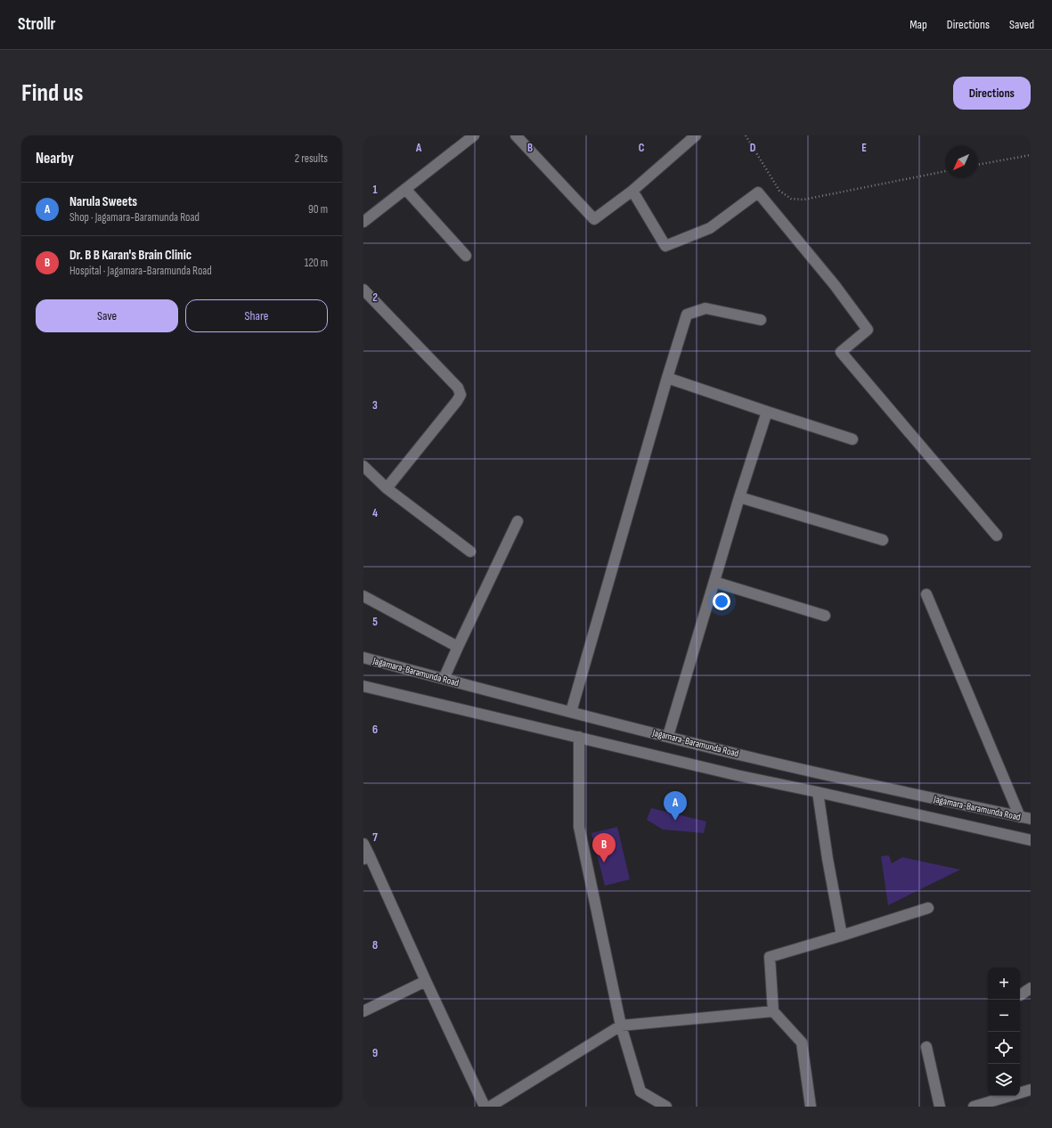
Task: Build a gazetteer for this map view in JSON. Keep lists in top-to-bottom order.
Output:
{
  "streets": {
    "street": ["Jagamara-Baramunda Road"]
  },
  "north": "bottom left",
  "page": {
    "header": "Strollr",
    "nav": ["Map", "Directions", "Saved"],
    "buttons": [
      "Directions",
      ["Save", "Share"]
    ],
    "title": "Find us",
    "heading": ["Nearby", "2 results"],
    "list": [
      {
        "mark": "A",
        "name": "Narula Sweets",
        "note": "Shop · Jagamara-Baramunda Road",
        "value": "90 m"
      },
      {
        "mark": "B",
        "name": "Dr. B B Karan's Brain Clinic",
        "note": "Hospital · Jagamara-Baramunda Road",
        "value": "120 m"
      }
    ],
    "pins": ["A", "B"],
    "map_buttons": ["+", "−"]
  },
  "grid": {
    "columns": [
      "A",
      "B",
      "C",
      "D",
      "E"
    ],
    "rows": [
      "1",
      "2",
      "3",
      "4",
      "5",
      "6",
      "7",
      "8",
      "9"
    ]
  }
}
